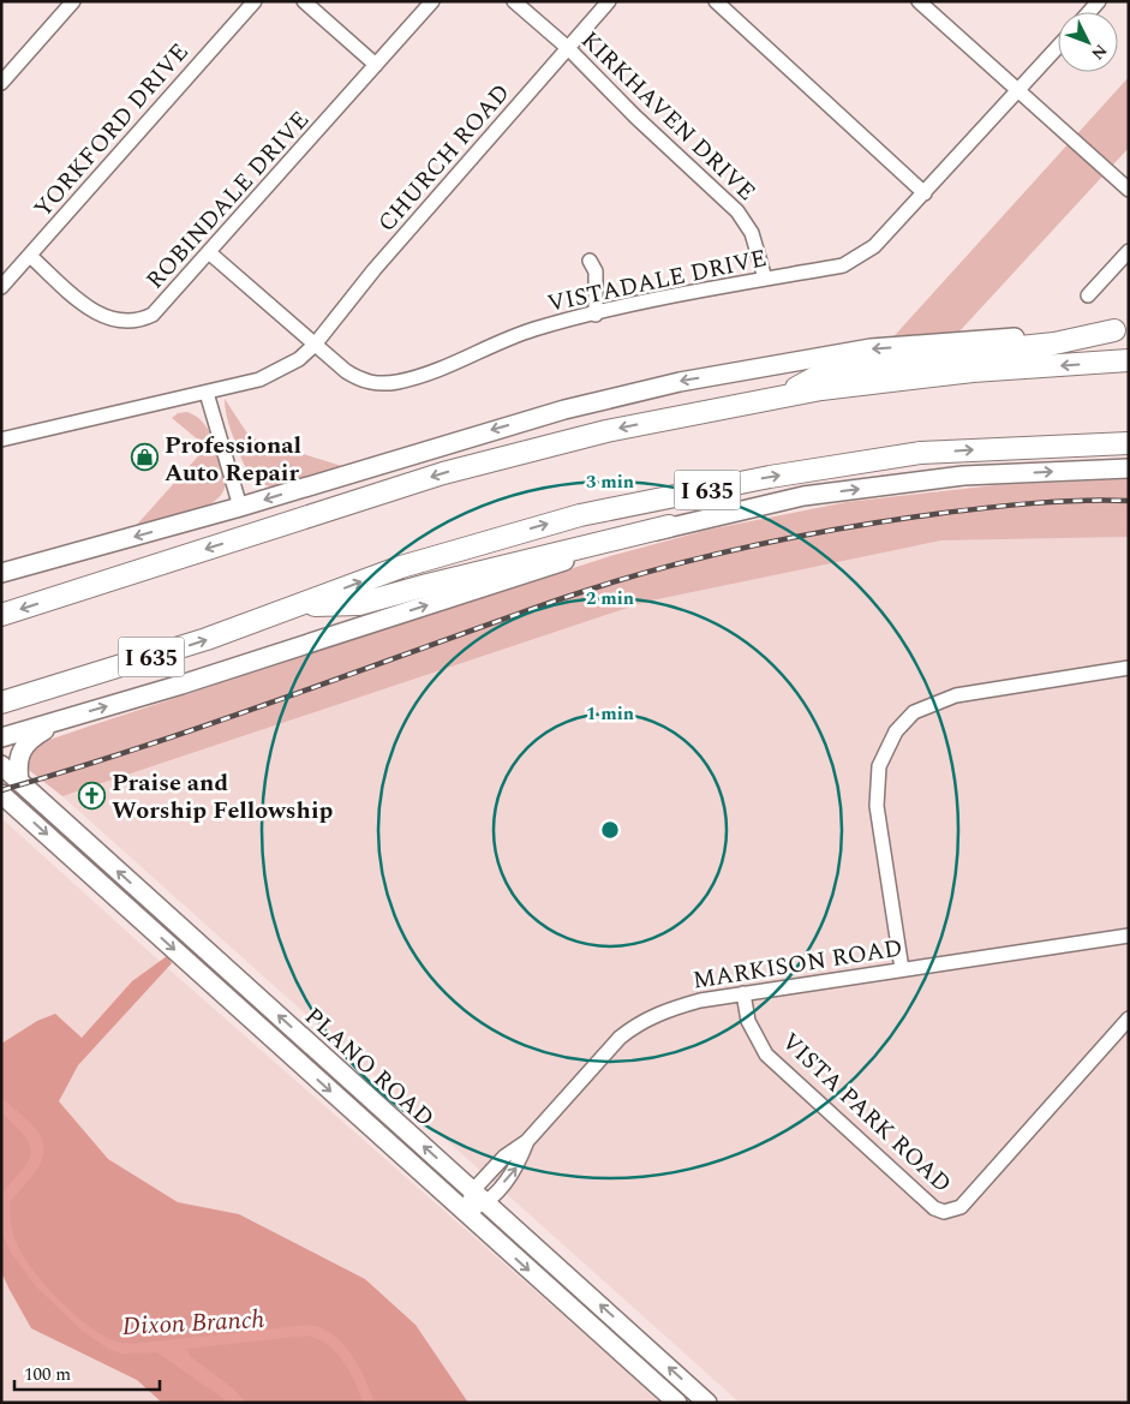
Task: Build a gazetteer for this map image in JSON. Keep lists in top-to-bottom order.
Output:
{
  "streets": {
    "highway": ["I 635"],
    "main road": ["PLANO ROAD"],
    "street": [
      "KIRKHAVEN DRIVE",
      "YORKFORD DRIVE",
      "CHURCH ROAD",
      "ROBINDALE DRIVE",
      "VISTADALE DRIVE",
      "MARKISON ROAD",
      "VISTA PARK ROAD"
    ]
  },
  "crossings": [
    ["KIRKHAVEN DRIVE", "CHURCH ROAD"],
    ["KIRKHAVEN DRIVE", "VISTADALE DRIVE"],
    ["YORKFORD DRIVE", "ROBINDALE DRIVE"],
    ["CHURCH ROAD", "VISTADALE DRIVE"],
    ["ROBINDALE DRIVE", "VISTADALE DRIVE"],
    ["MARKISON ROAD", "PLANO ROAD"],
    ["MARKISON ROAD", "VISTA PARK ROAD"]
  ],
  "water": ["Dixon Branch"],
  "places": {
    "shop": ["Professional Auto Repair"],
    "church": ["Praise and Worship Fellowship"]
  },
  "scale_bar": "100 m",
  "north": "bottom right",
  "rings": ["3 min", "2 min", "1 min"]
}
